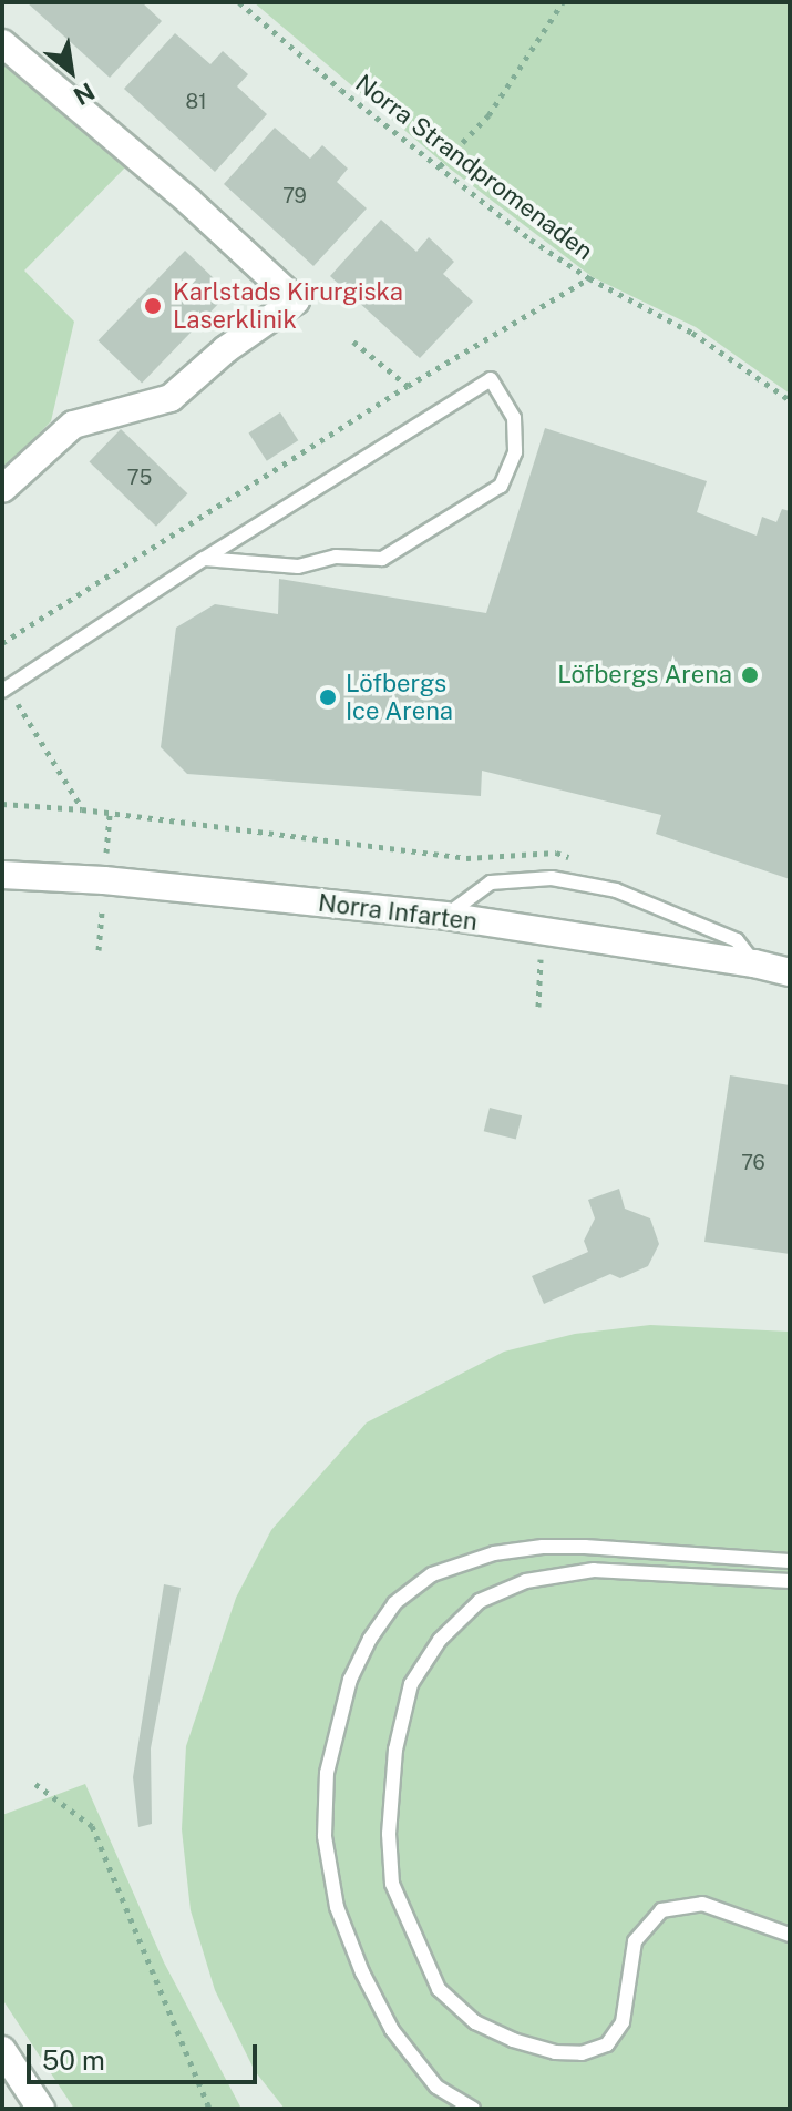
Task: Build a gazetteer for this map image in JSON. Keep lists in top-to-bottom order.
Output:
{
  "streets": {
    "street": ["Norra Infarten"],
    "path": ["Norra Strandpromenaden"]
  },
  "places": ["Karlstads Kirurgiska Laserklinik", "Löfbergs Arena", "Löfbergs Ice Arena"],
  "house_numbers": [
    "81",
    "79",
    "75",
    "76"
  ],
  "scale_bar": "50 m",
  "north": "bottom right"
}
